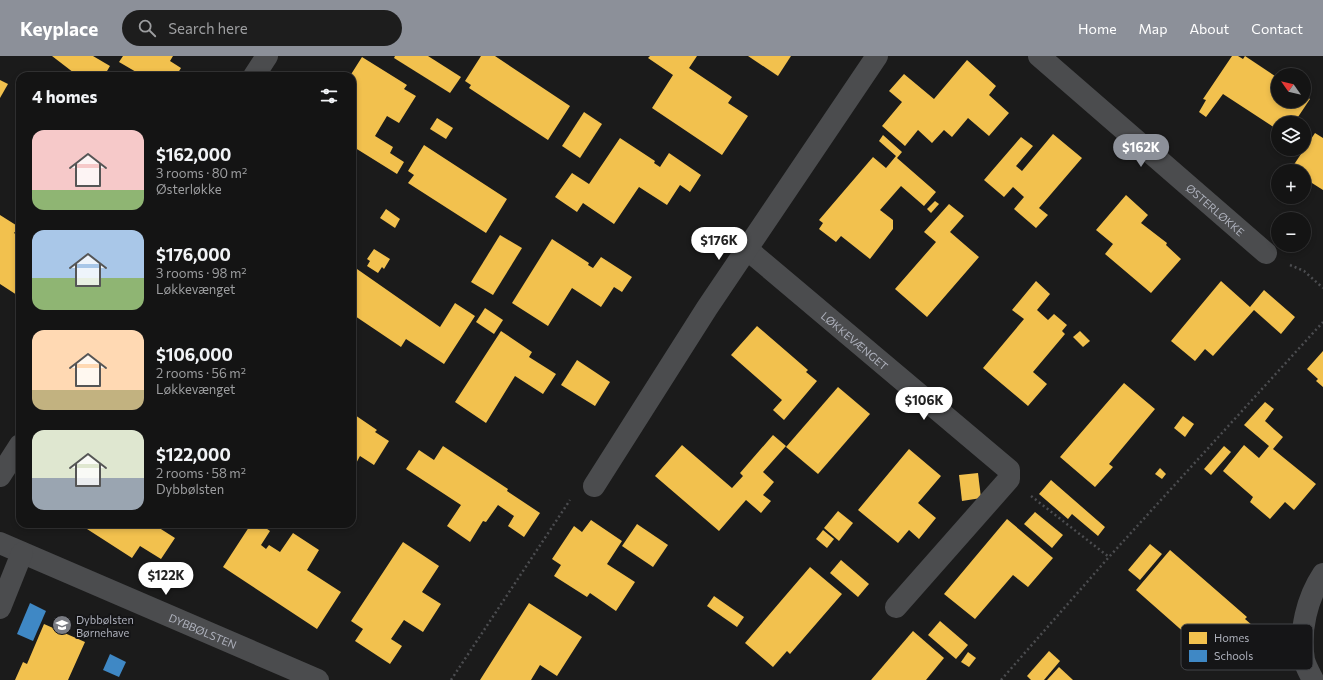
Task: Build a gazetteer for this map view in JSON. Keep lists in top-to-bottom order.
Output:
{
  "streets": {
    "street": ["ØSTERLØKKE", "LØKKEVÆNGET", "DYBBØLSTEN"]
  },
  "places": {
    "school or university": ["Dybbølsten Børnehave"]
  },
  "legend": ["Homes", "Schools"],
  "north": "top left",
  "page": {
    "header": "Keyplace",
    "search": "Search here",
    "nav": [
      "Home",
      "Map",
      "About",
      "Contact"
    ],
    "map_buttons": ["+", "−"],
    "heading": "4 homes",
    "list": [
      {
        "name": "$162,000",
        "note": "3 rooms · 80 m² · Østerløkke"
      },
      {
        "name": "$176,000",
        "note": "3 rooms · 98 m² · Løkkevænget"
      },
      {
        "name": "$106,000",
        "note": "2 rooms · 56 m² · Løkkevænget"
      },
      {
        "name": "$122,000",
        "note": "2 rooms · 58 m² · Dybbølsten"
      }
    ],
    "price": [
      "$162K",
      "$176K",
      "$106K",
      "$122K"
    ]
  }
}
